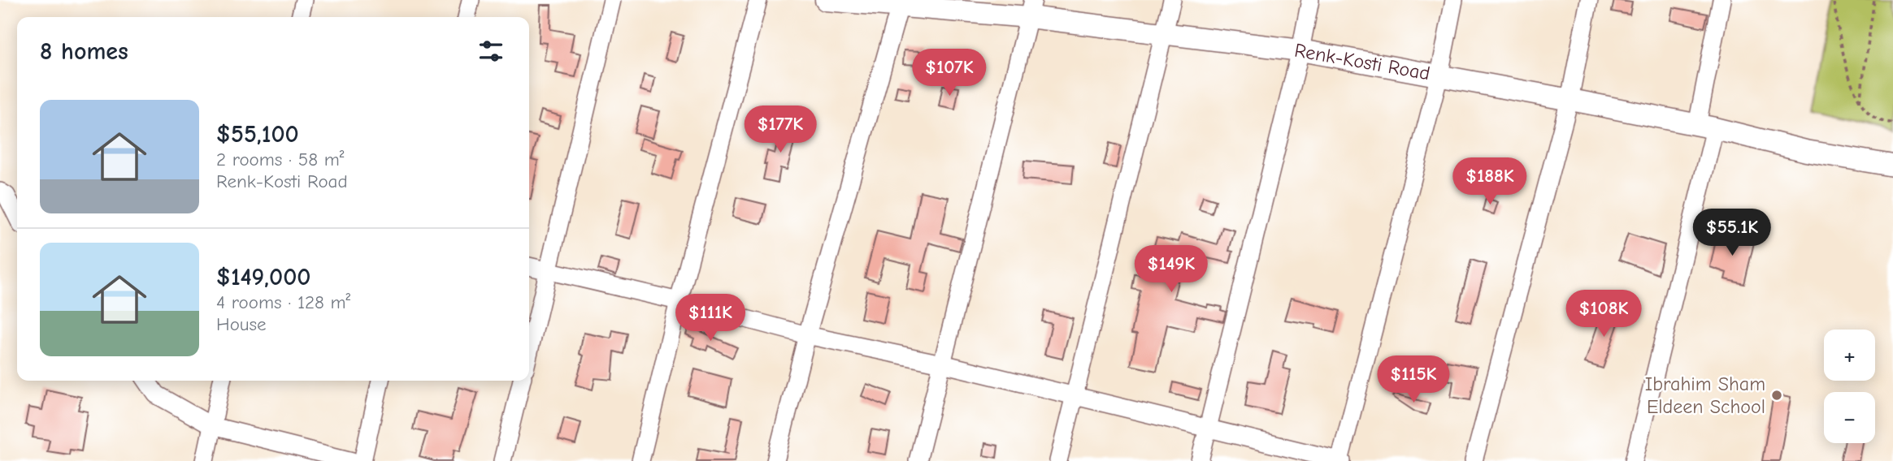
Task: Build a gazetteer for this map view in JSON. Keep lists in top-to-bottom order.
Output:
{
  "streets": {
    "main road": ["Renk-Kosti Road"]
  },
  "places": ["Ibrahim Sham Eldeen School"],
  "page": {
    "heading": "8 homes",
    "price": [
      "$107K",
      "$177K",
      "$188K",
      "$55.1K",
      "$149K",
      "$108K",
      "$111K",
      "$115K"
    ],
    "list": [
      {
        "name": "$55,100",
        "note": "2 rooms · 58 m² · Renk-Kosti Road"
      },
      {
        "name": "$149,000",
        "note": "4 rooms · 128 m² · House"
      }
    ],
    "map_buttons": ["+", "−"]
  }
}
